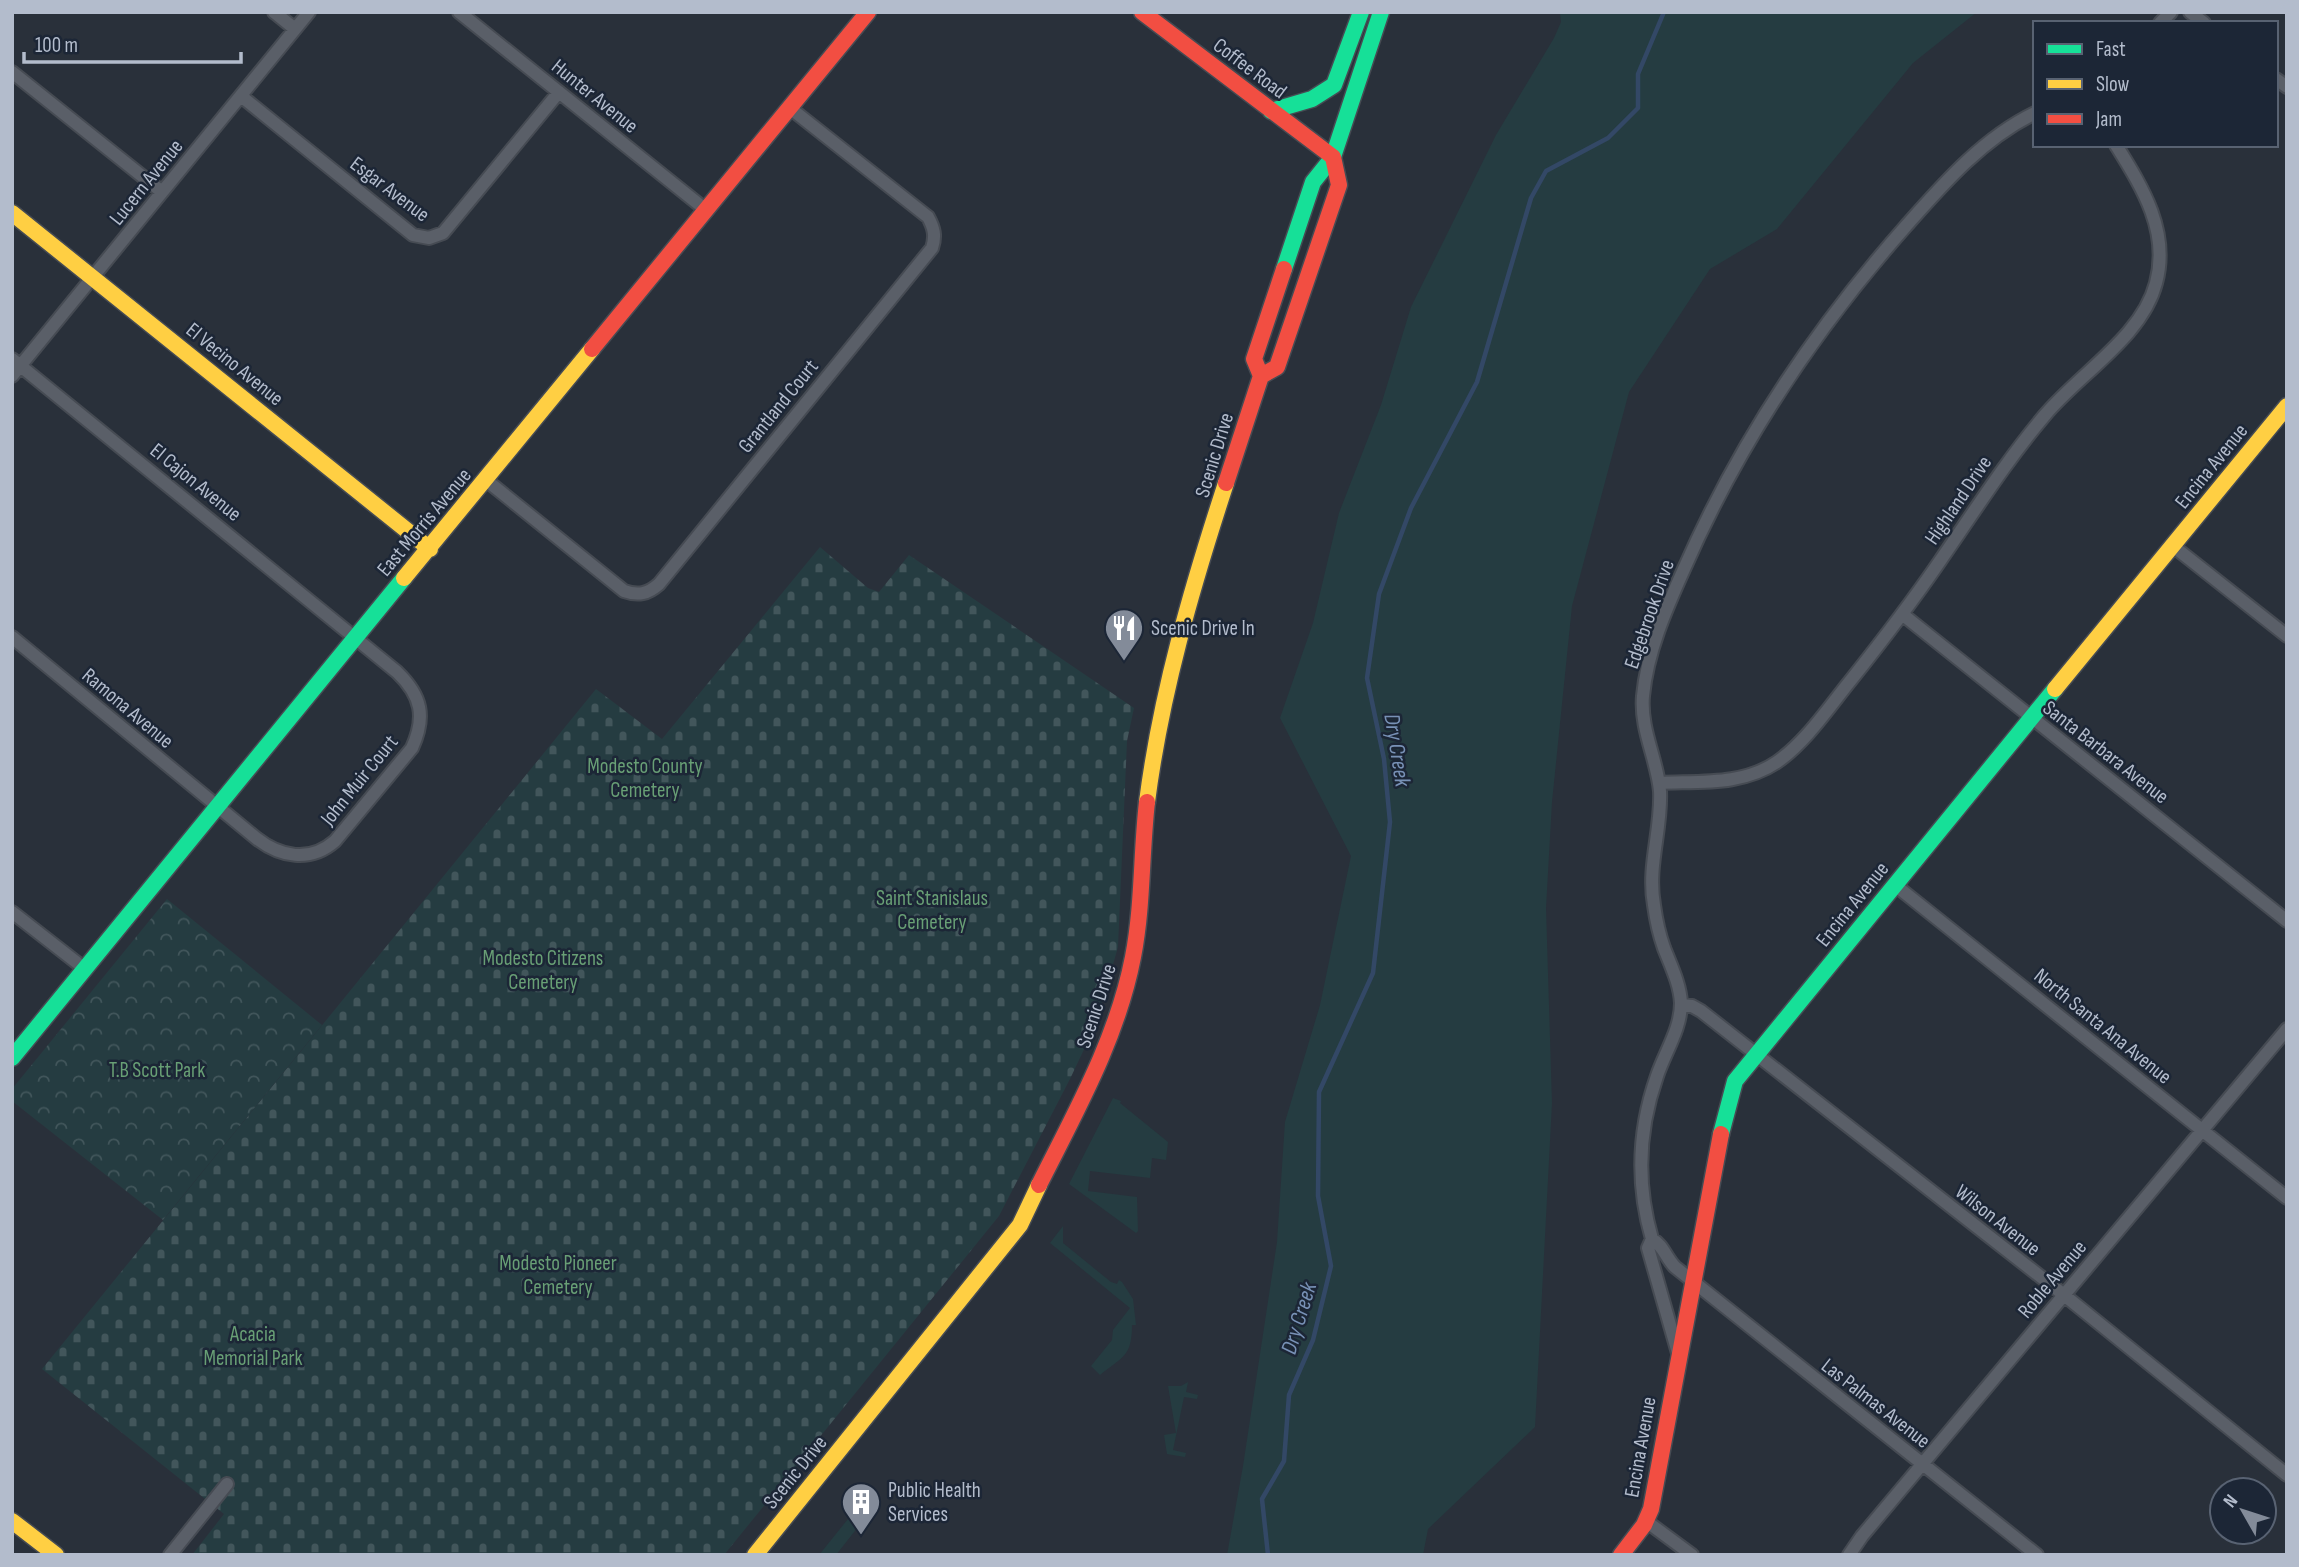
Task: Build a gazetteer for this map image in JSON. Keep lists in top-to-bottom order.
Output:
{
  "streets": {
    "street": [
      "Coffee Road",
      "Hunter Avenue",
      "Lucern Avenue",
      "Esgar Avenue",
      "El Vecino Avenue",
      "Grantland Court",
      "Scenic Drive",
      "Encina Avenue",
      "El Cajon Avenue",
      "Highland Drive",
      "East Morris Avenue",
      "Edgebrook Drive",
      "Ramona Avenue",
      "Santa Barbara Avenue",
      "John Muir Court",
      "North Santa Ana Avenue",
      "Wilson Avenue",
      "Roble Avenue",
      "Las Palmas Avenue"
    ]
  },
  "crossings": [
    ["Coffee Road", "Scenic Drive"],
    ["Hunter Avenue", "Esgar Avenue"],
    ["Hunter Avenue", "East Morris Avenue"],
    ["Lucern Avenue", "Esgar Avenue"],
    ["Lucern Avenue", "El Vecino Avenue"],
    ["Lucern Avenue", "El Cajon Avenue"],
    ["El Vecino Avenue", "East Morris Avenue"],
    ["Grantland Court", "East Morris Avenue"],
    ["Encina Avenue", "Edgebrook Drive"],
    ["Encina Avenue", "Santa Barbara Avenue"],
    ["Encina Avenue", "North Santa Ana Avenue"],
    ["Encina Avenue", "Wilson Avenue"],
    ["Encina Avenue", "Las Palmas Avenue"],
    ["El Cajon Avenue", "East Morris Avenue"],
    ["El Cajon Avenue", "John Muir Court"],
    ["Highland Drive", "Edgebrook Drive"],
    ["Highland Drive", "Santa Barbara Avenue"],
    ["East Morris Avenue", "Ramona Avenue"],
    ["East Morris Avenue", "John Muir Court"],
    ["Edgebrook Drive", "Wilson Avenue"],
    ["Edgebrook Drive", "Las Palmas Avenue"],
    ["Ramona Avenue", "John Muir Court"],
    ["North Santa Ana Avenue", "Roble Avenue"],
    ["Wilson Avenue", "Roble Avenue"],
    ["Roble Avenue", "Las Palmas Avenue"]
  ],
  "water": ["Dry Creek"],
  "parks": [
    "Modesto County Cemetery",
    "Saint Stanislaus Cemetery",
    "Modesto Citizens Cemetery",
    "T.B Scott Park",
    "Modesto Pioneer Cemetery",
    "Acacia Memorial Park"
  ],
  "places": {
    "restaurant": ["Scenic Drive In"],
    "building": ["Public Health Services"]
  },
  "legend": ["Fast", "Slow", "Jam"],
  "scale_bar": "100 m",
  "north": "top left"
}
